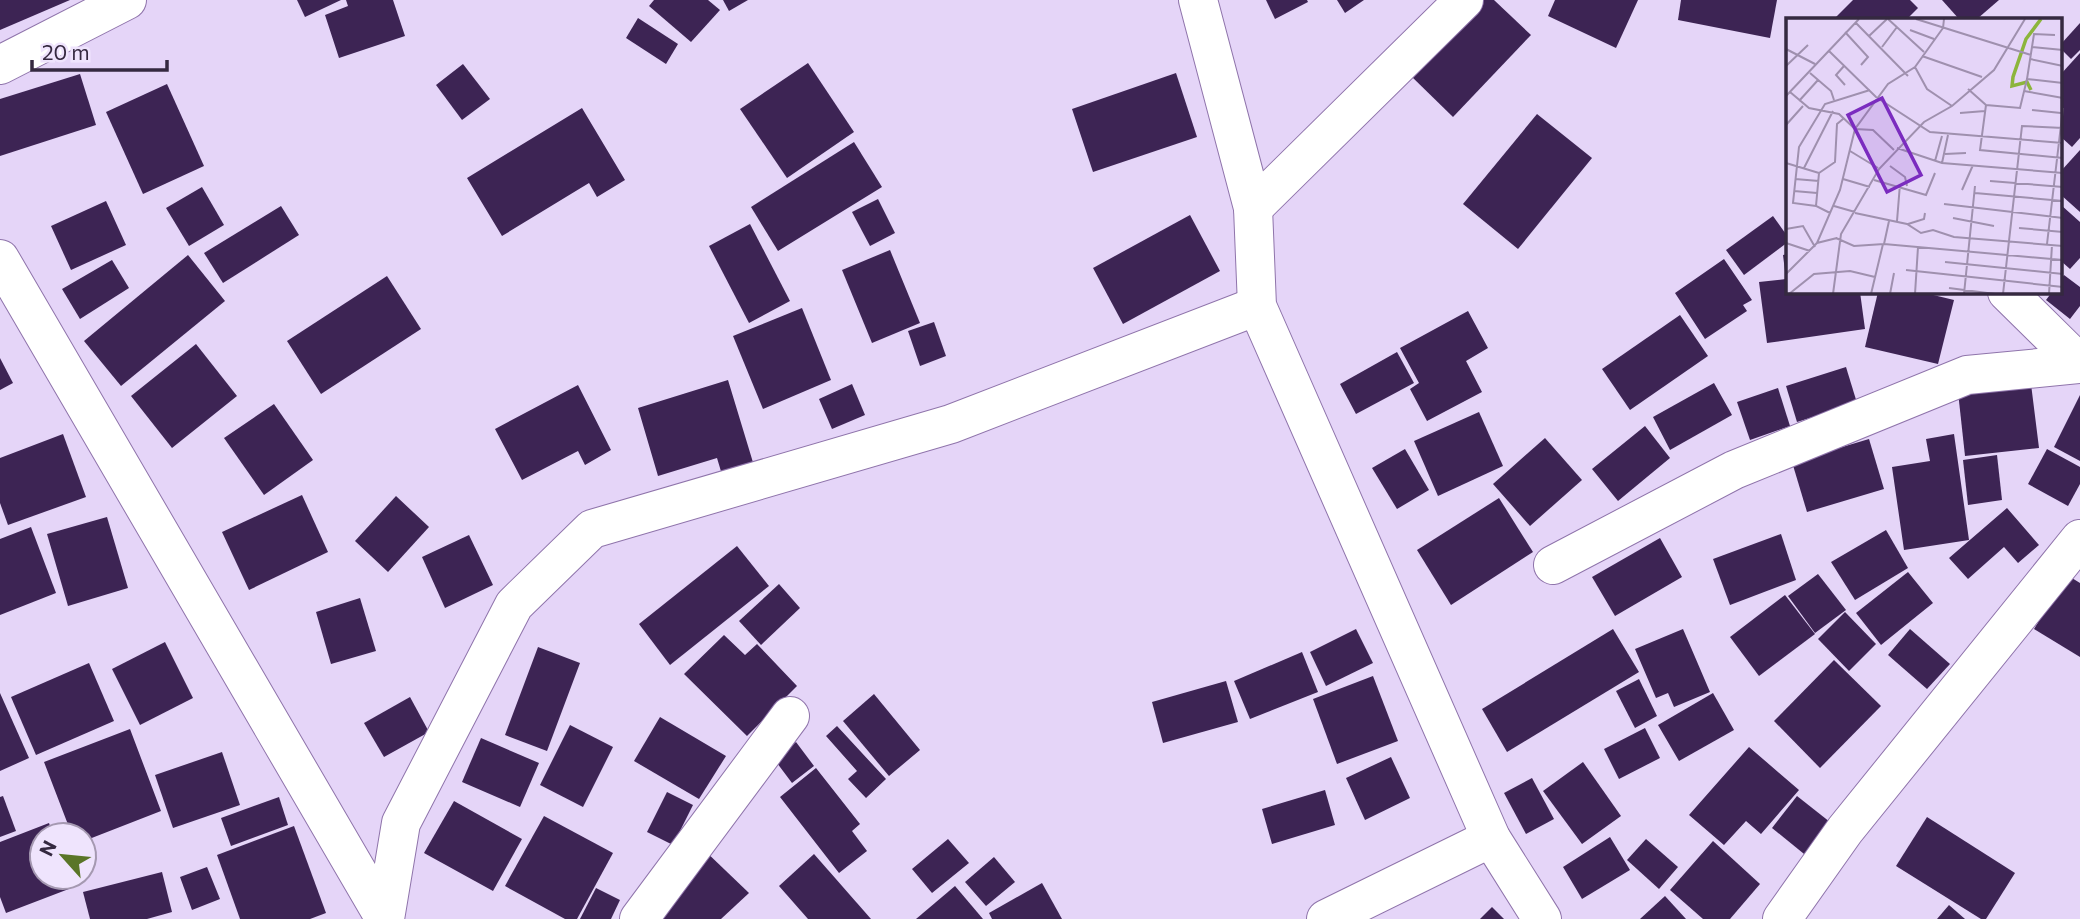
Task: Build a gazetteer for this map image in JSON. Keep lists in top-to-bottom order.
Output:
{
  "scale_bar": "20 m",
  "north": "top left"
}
